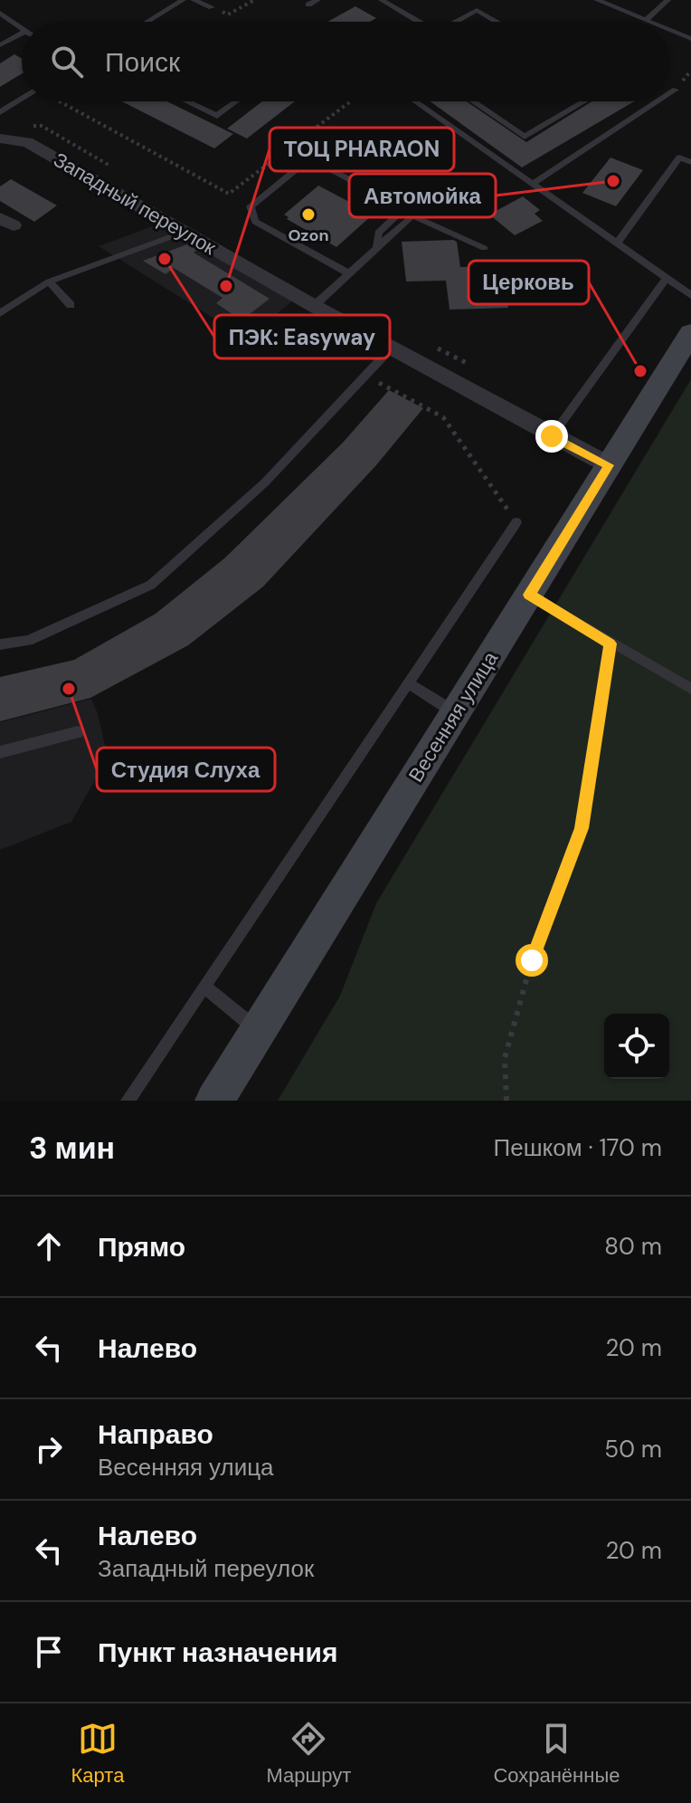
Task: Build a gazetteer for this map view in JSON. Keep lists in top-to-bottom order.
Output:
{
  "streets": {
    "street": ["Западный переулок", "Весенняя улица"]
  },
  "crossings": [
    ["Западный переулок", "Весенняя улица"]
  ],
  "places": [
    "Автомойка",
    "Ozon",
    "ПЭК: Easyway",
    "ТОЦ PHARAON",
    "Церковь",
    "Студия Слуха"
  ],
  "page": {
    "search": "Поиск",
    "heading": ["3 мин", "Пешком · 170 m"],
    "list": [
      ["Прямо", "80 m"],
      ["Налево", "20 m"],
      ["Направо", "Весенняя улица", "50 m"],
      ["Налево", "Западный переулок", "20 m"],
      "Пункт назначения"
    ],
    "nav": ["Карта", "Маршрут", "Сохранённые"]
  }
}
